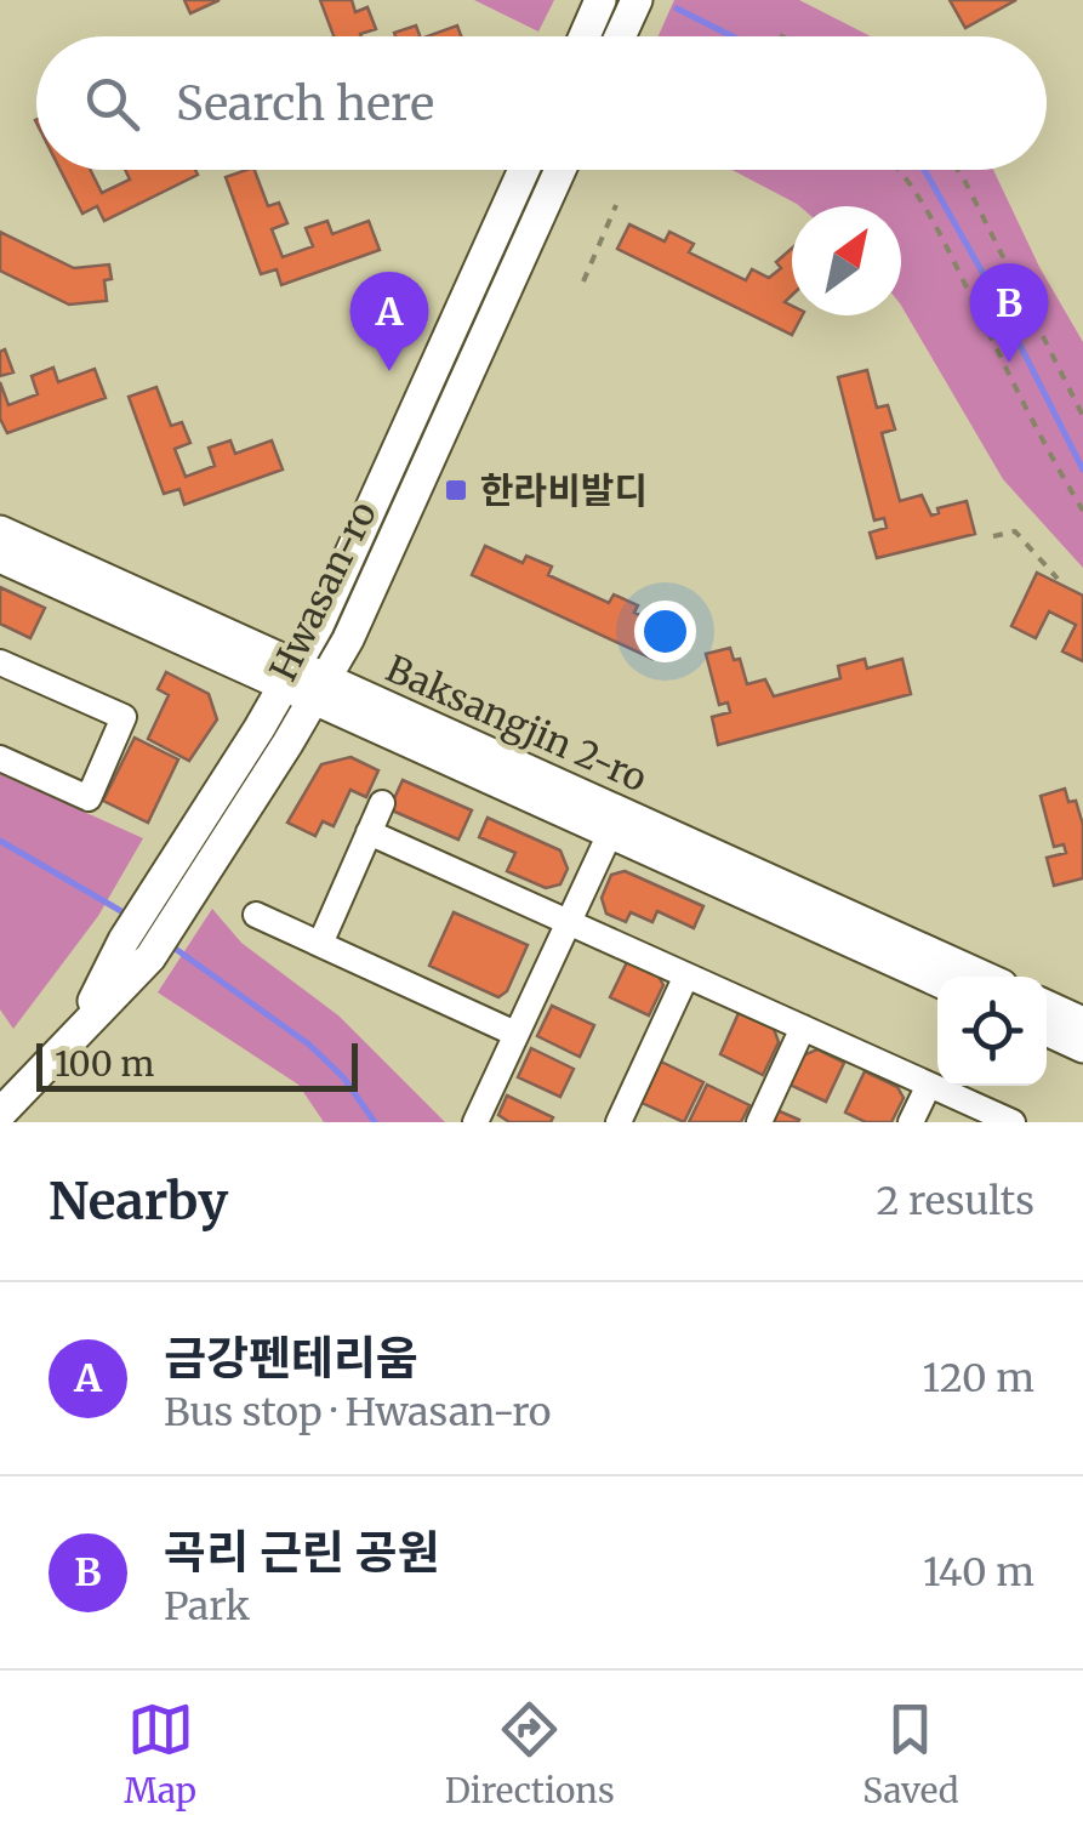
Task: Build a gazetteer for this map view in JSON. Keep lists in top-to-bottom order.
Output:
{
  "streets": {
    "street": ["Hwasan-ro", "Baksangjin 2-ro"]
  },
  "crossings": [
    ["Hwasan-ro", "Baksangjin 2-ro"]
  ],
  "places": {
    "transit": ["한라비발디"]
  },
  "scale_bar": "100 m",
  "north": "top right",
  "page": {
    "search": "Search here",
    "pins": ["B", "A"],
    "scale": "100 m",
    "heading": ["Nearby", "2 results"],
    "list": [
      {
        "mark": "A",
        "name": "금강펜테리움",
        "note": "Bus stop · Hwasan-ro",
        "value": "120 m"
      },
      {
        "mark": "B",
        "name": "곡리 근린 공원",
        "note": "Park",
        "value": "140 m"
      }
    ],
    "nav": ["Map", "Directions", "Saved"]
  }
}
